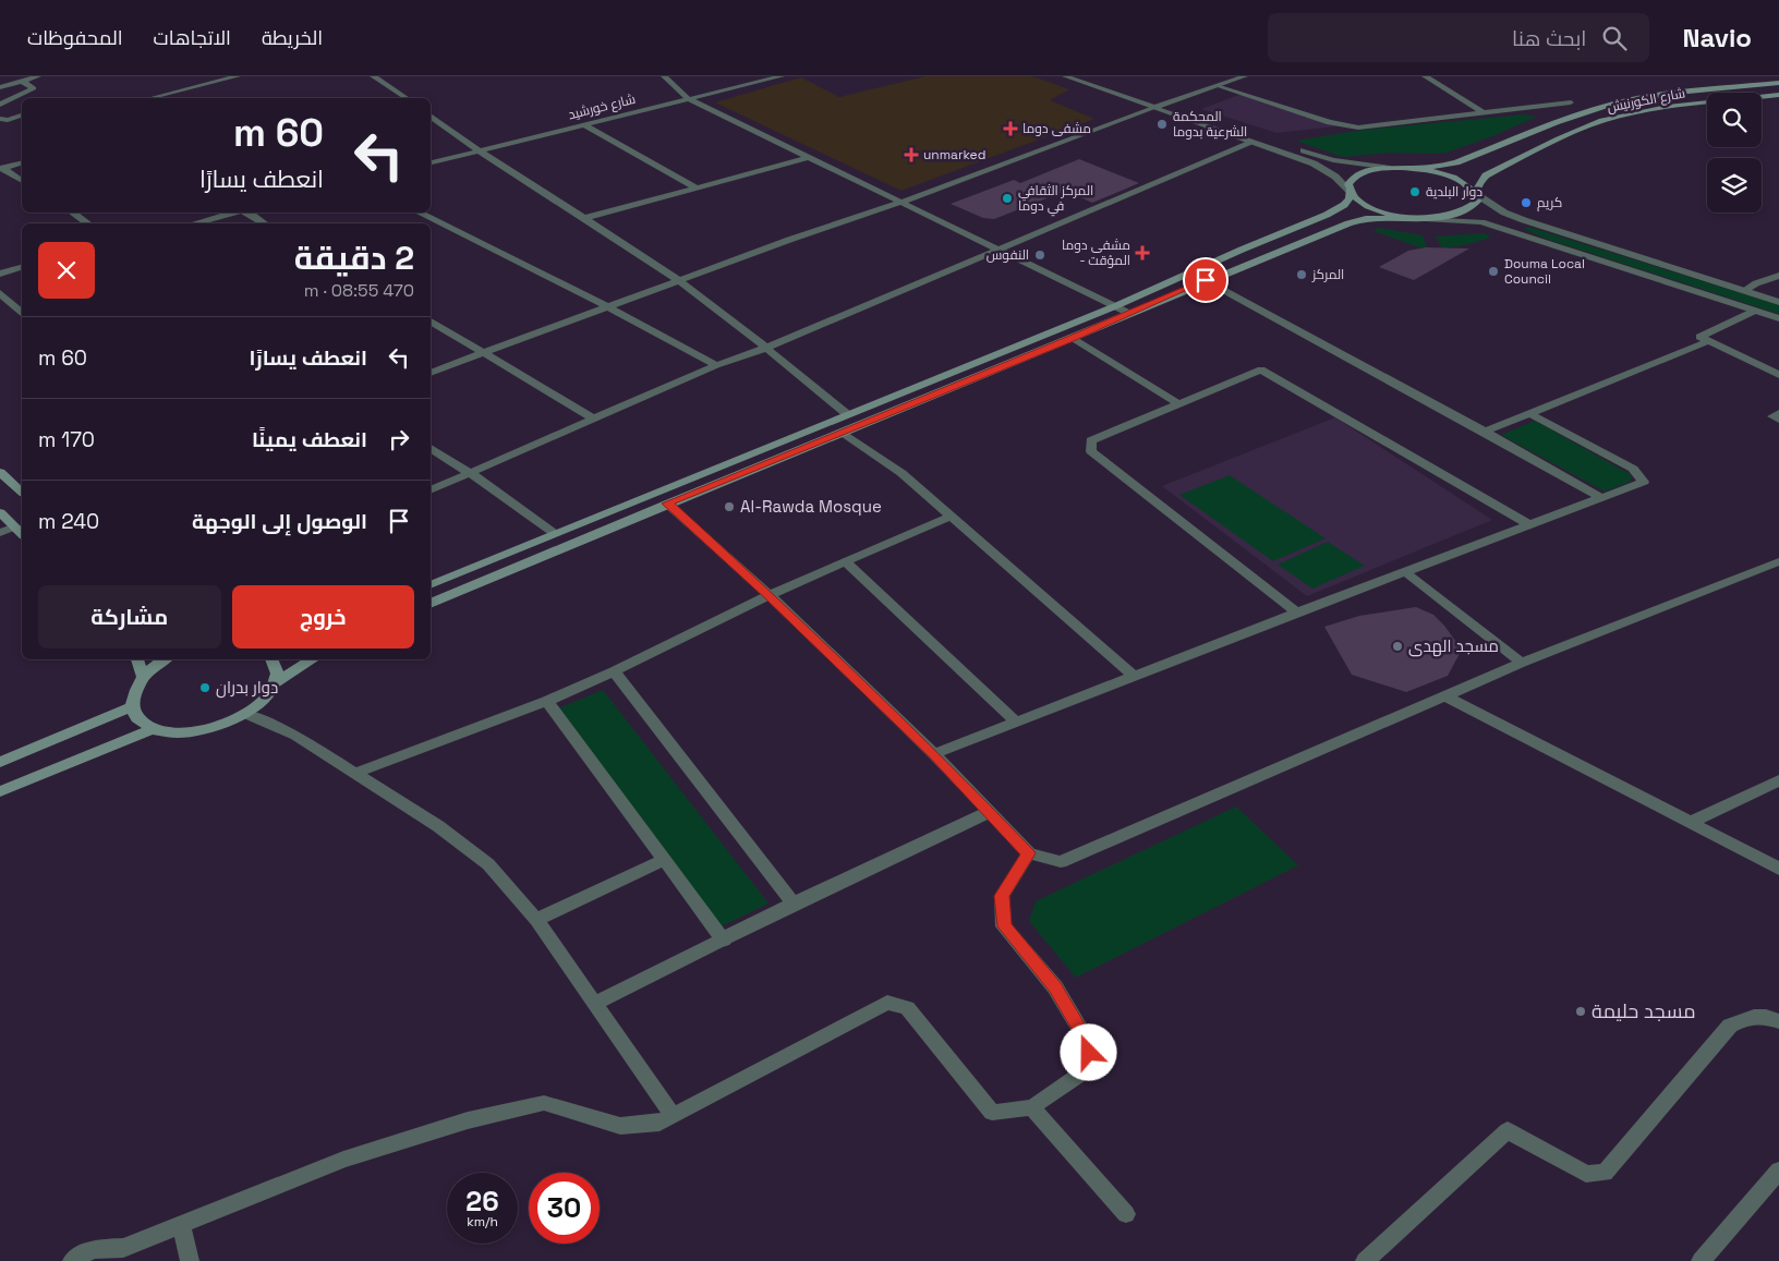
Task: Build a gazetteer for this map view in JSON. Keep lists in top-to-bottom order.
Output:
{
  "streets": {
    "main road": ["شارع الكورنيش"],
    "street": ["شارع خورشيد"]
  },
  "places": {
    "other": [
      "المحكمة الشرعية بدوما",
      "دوار البلدية",
      "المركز الثقافي في دوما",
      "كريم",
      "النفوس",
      "Douma Local Council",
      "المركز",
      "Al-Rawda Mosque",
      "مسجد الهدى",
      "دوار بدران",
      "مسجد حليمة"
    ],
    "health": ["مشفى دوما", "unmarked", "مشفى دوما - المؤقت"]
  },
  "page": {
    "header": "Navio",
    "search": "ابحث هنا",
    "nav": ["الخريطة", "الاتجاهات", "المحفوظات"],
    "turn": ["60 m", "انعطف يسارًا"],
    "heading": ["2 دقيقة", "470 m · 08:55"],
    "list": [
      {
        "name": "انعطف يسارًا",
        "value": "60 m"
      },
      {
        "name": "انعطف يمينًا",
        "value": "170 m"
      },
      {
        "name": "الوصول إلى الوجهة",
        "value": "240 m"
      }
    ],
    "buttons": ["خروج", "مشاركة"],
    "speed": "26 km/h",
    "limit": "30"
  }
}
